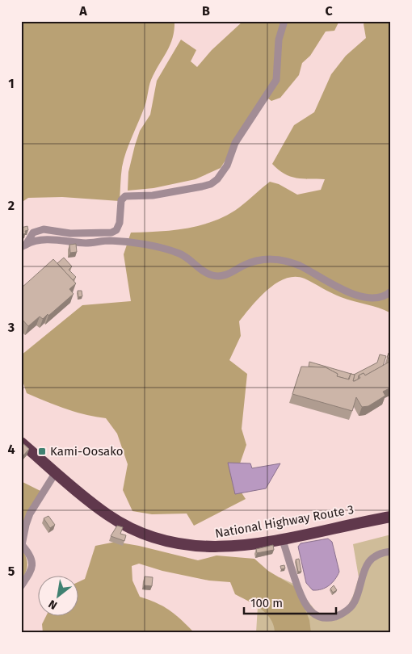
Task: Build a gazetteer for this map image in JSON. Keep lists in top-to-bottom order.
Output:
{
  "streets": {
    "highway": ["National Highway Route 3"]
  },
  "places": {
    "transit": ["Kami-Oosako"]
  },
  "scale_bar": "100 m",
  "north": "bottom left",
  "grid": {
    "columns": ["A", "B", "C"],
    "rows": [
      "1",
      "2",
      "3",
      "4",
      "5"
    ]
  }
}
